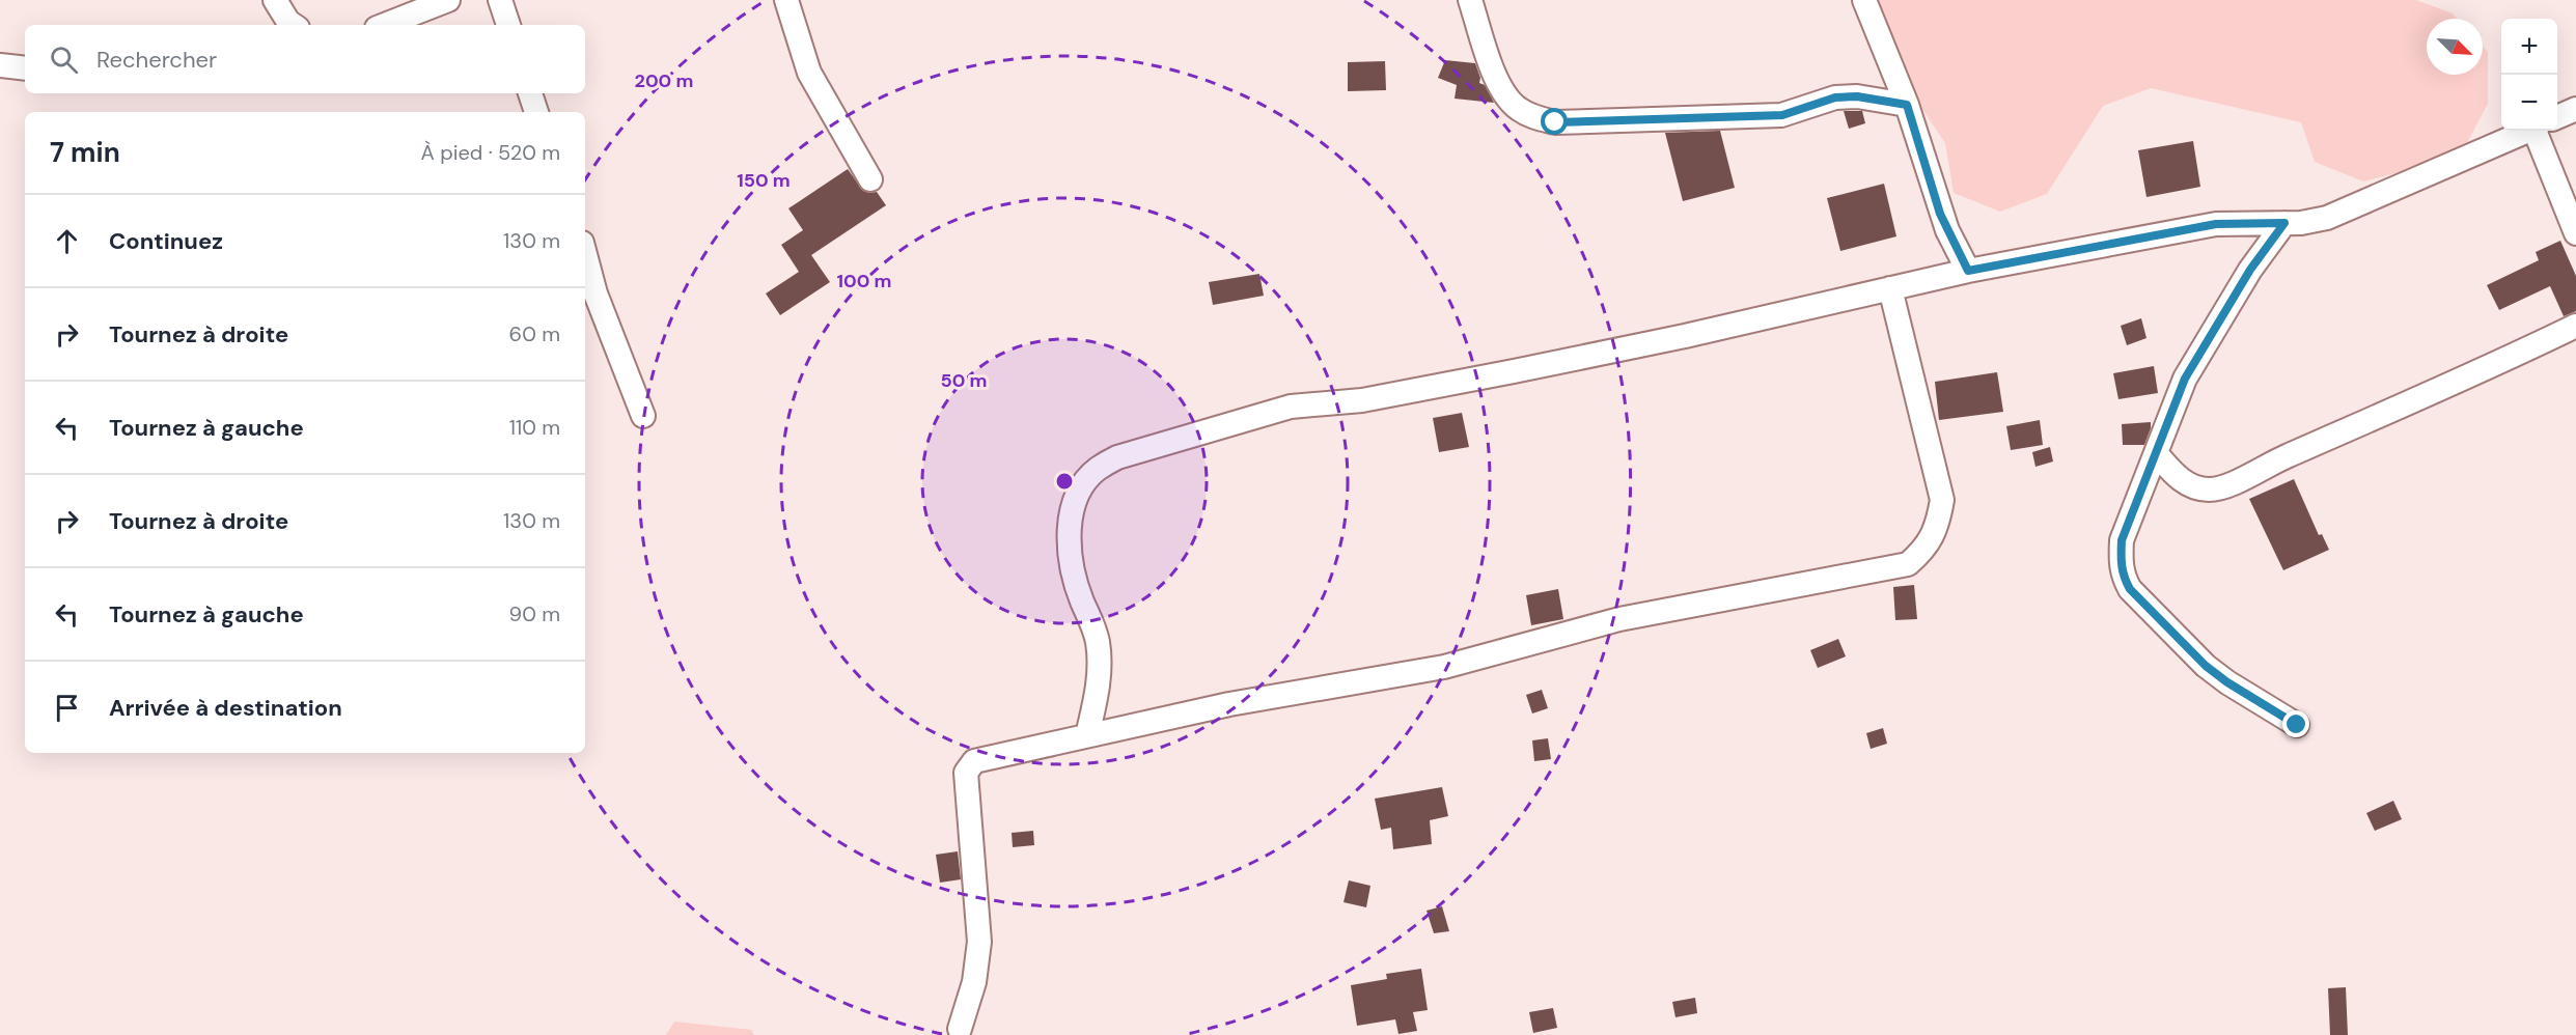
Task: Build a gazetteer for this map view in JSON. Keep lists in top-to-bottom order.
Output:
{
  "north": "bottom right",
  "page": {
    "map_buttons": ["+", "−"],
    "search": "Rechercher",
    "heading": ["7 min", "À pied · 520 m"],
    "list": [
      ["Continuez", "130 m"],
      ["Tournez à droite", "60 m"],
      ["Tournez à gauche", "110 m"],
      ["Tournez à droite", "130 m"],
      ["Tournez à gauche", "90 m"],
      "Arrivée à destination"
    ]
  },
  "rings": [
    "200 m",
    "150 m",
    "100 m",
    "50 m"
  ]
}
